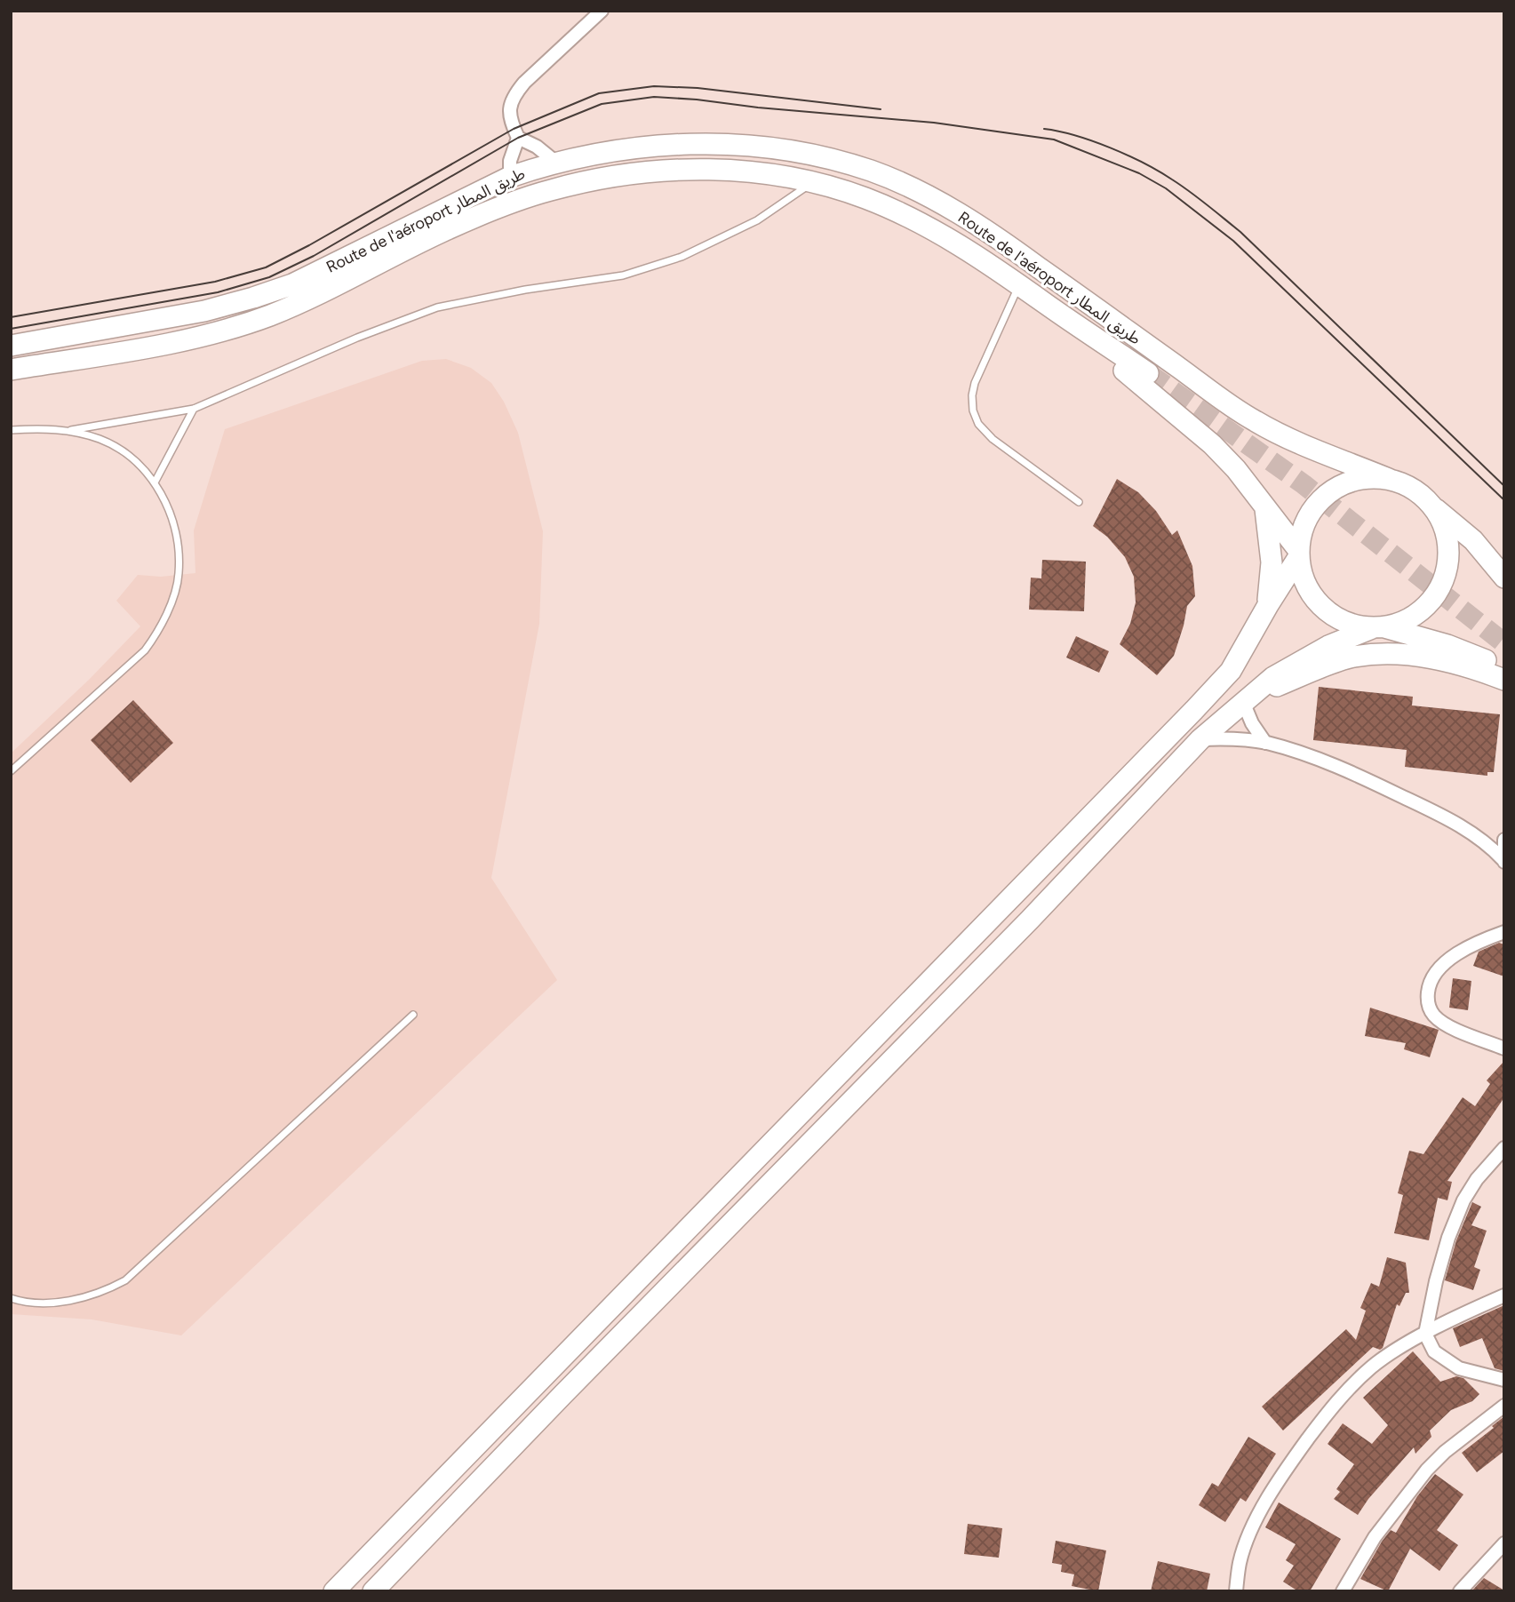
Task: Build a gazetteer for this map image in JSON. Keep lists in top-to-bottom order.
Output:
{
  "streets": {
    "highway": ["Route de l'aéroport طريق المطار"]
  }
}
